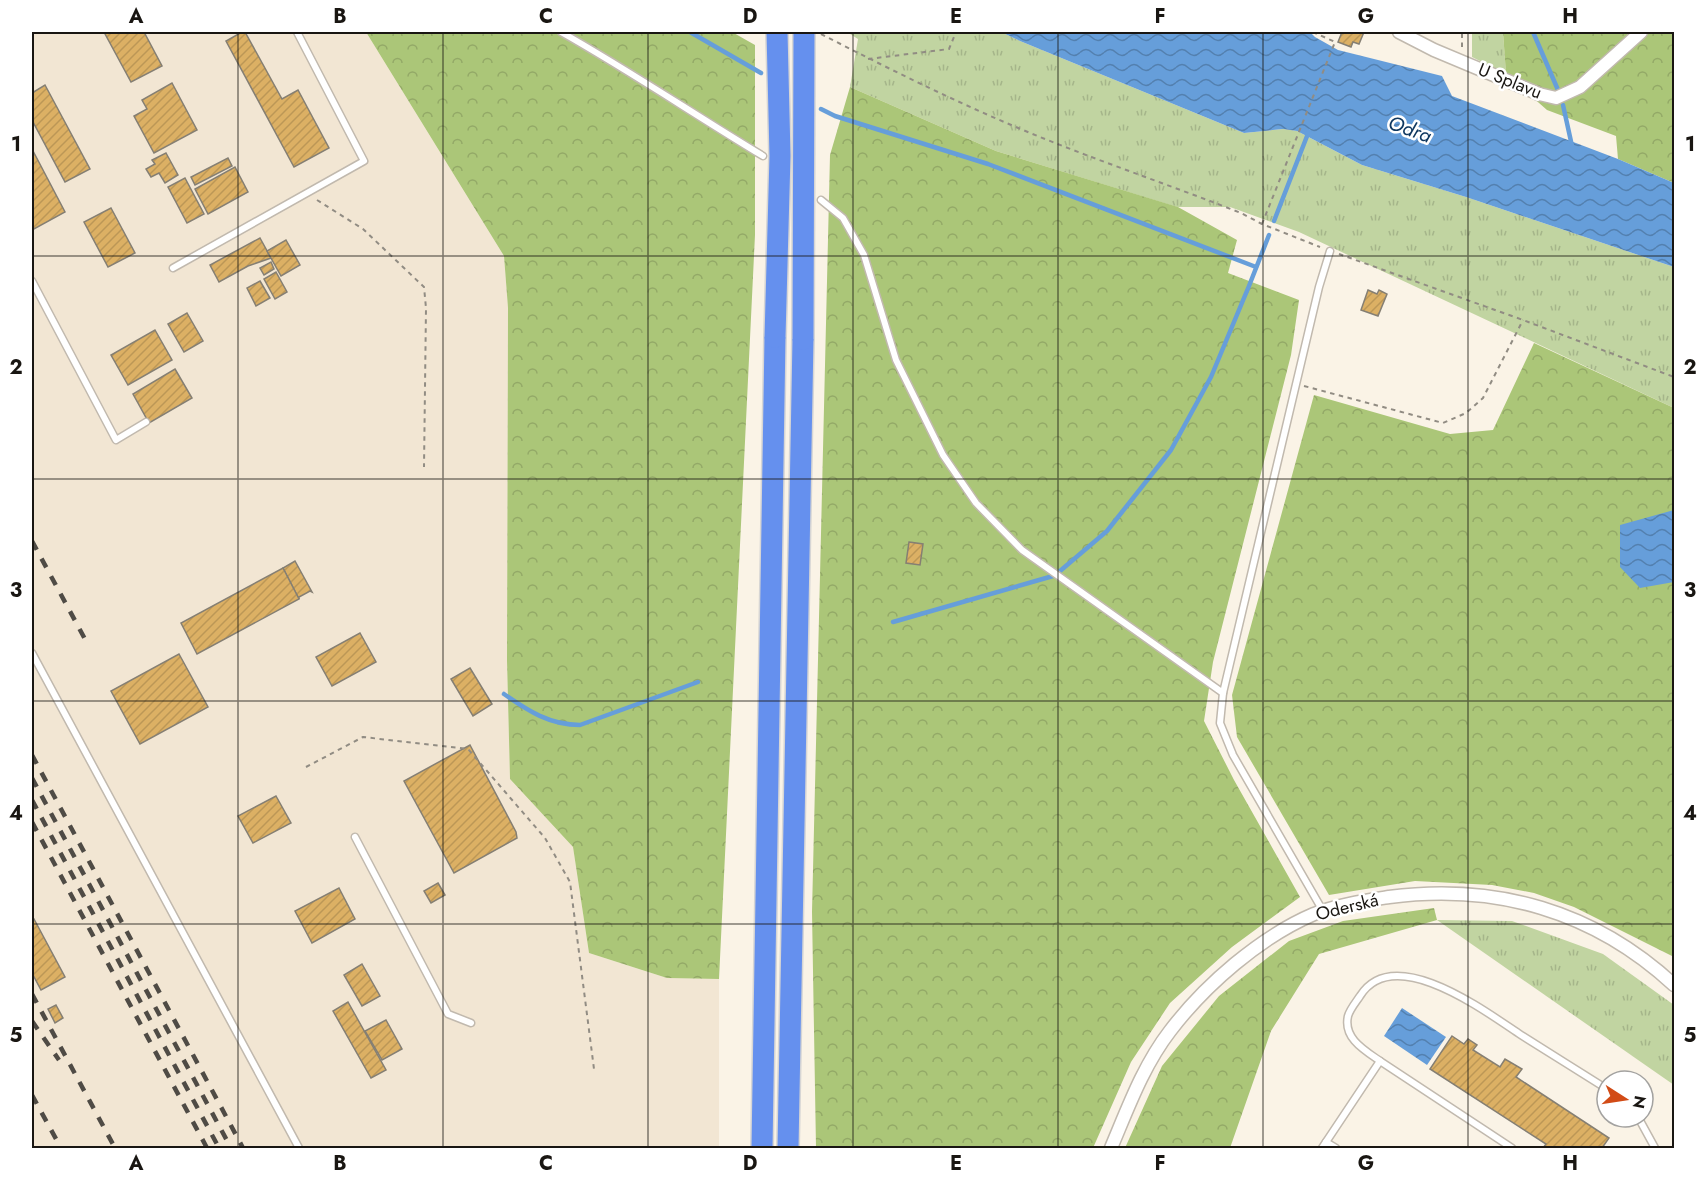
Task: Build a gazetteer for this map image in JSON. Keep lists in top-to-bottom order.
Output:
{
  "streets": {
    "street": ["U Splavu", "Oderská"]
  },
  "water": ["Odra"],
  "north": "right",
  "grid": {
    "columns": [
      "A",
      "B",
      "C",
      "D",
      "E",
      "F",
      "G",
      "H"
    ],
    "rows": [
      "1",
      "2",
      "3",
      "4",
      "5"
    ]
  }
}
